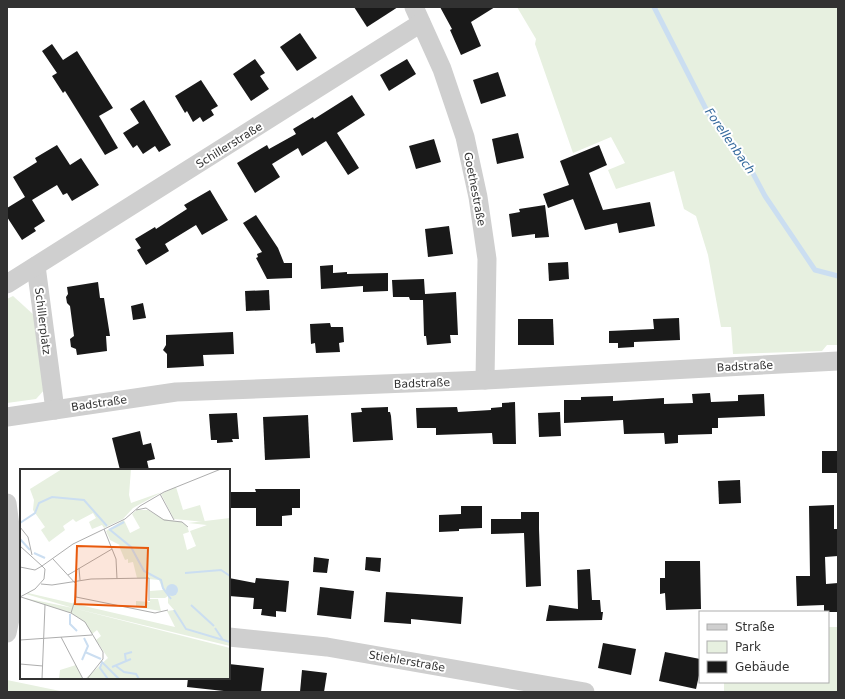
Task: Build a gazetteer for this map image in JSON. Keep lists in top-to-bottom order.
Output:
{
  "streets": {
    "street": [
      "Schillerstraße",
      "Goethestraße",
      "Schillerplatz",
      "Badstraße",
      "Stiehlerstraße"
    ]
  },
  "crossings": [
    ["Schillerstraße", "Goethestraße"],
    ["Schillerstraße", "Schillerplatz"],
    ["Goethestraße", "Badstraße"],
    ["Schillerplatz", "Badstraße"]
  ],
  "water": ["Forellenbach"],
  "legend": ["Straße", "Park", "Gebäude"]
}
